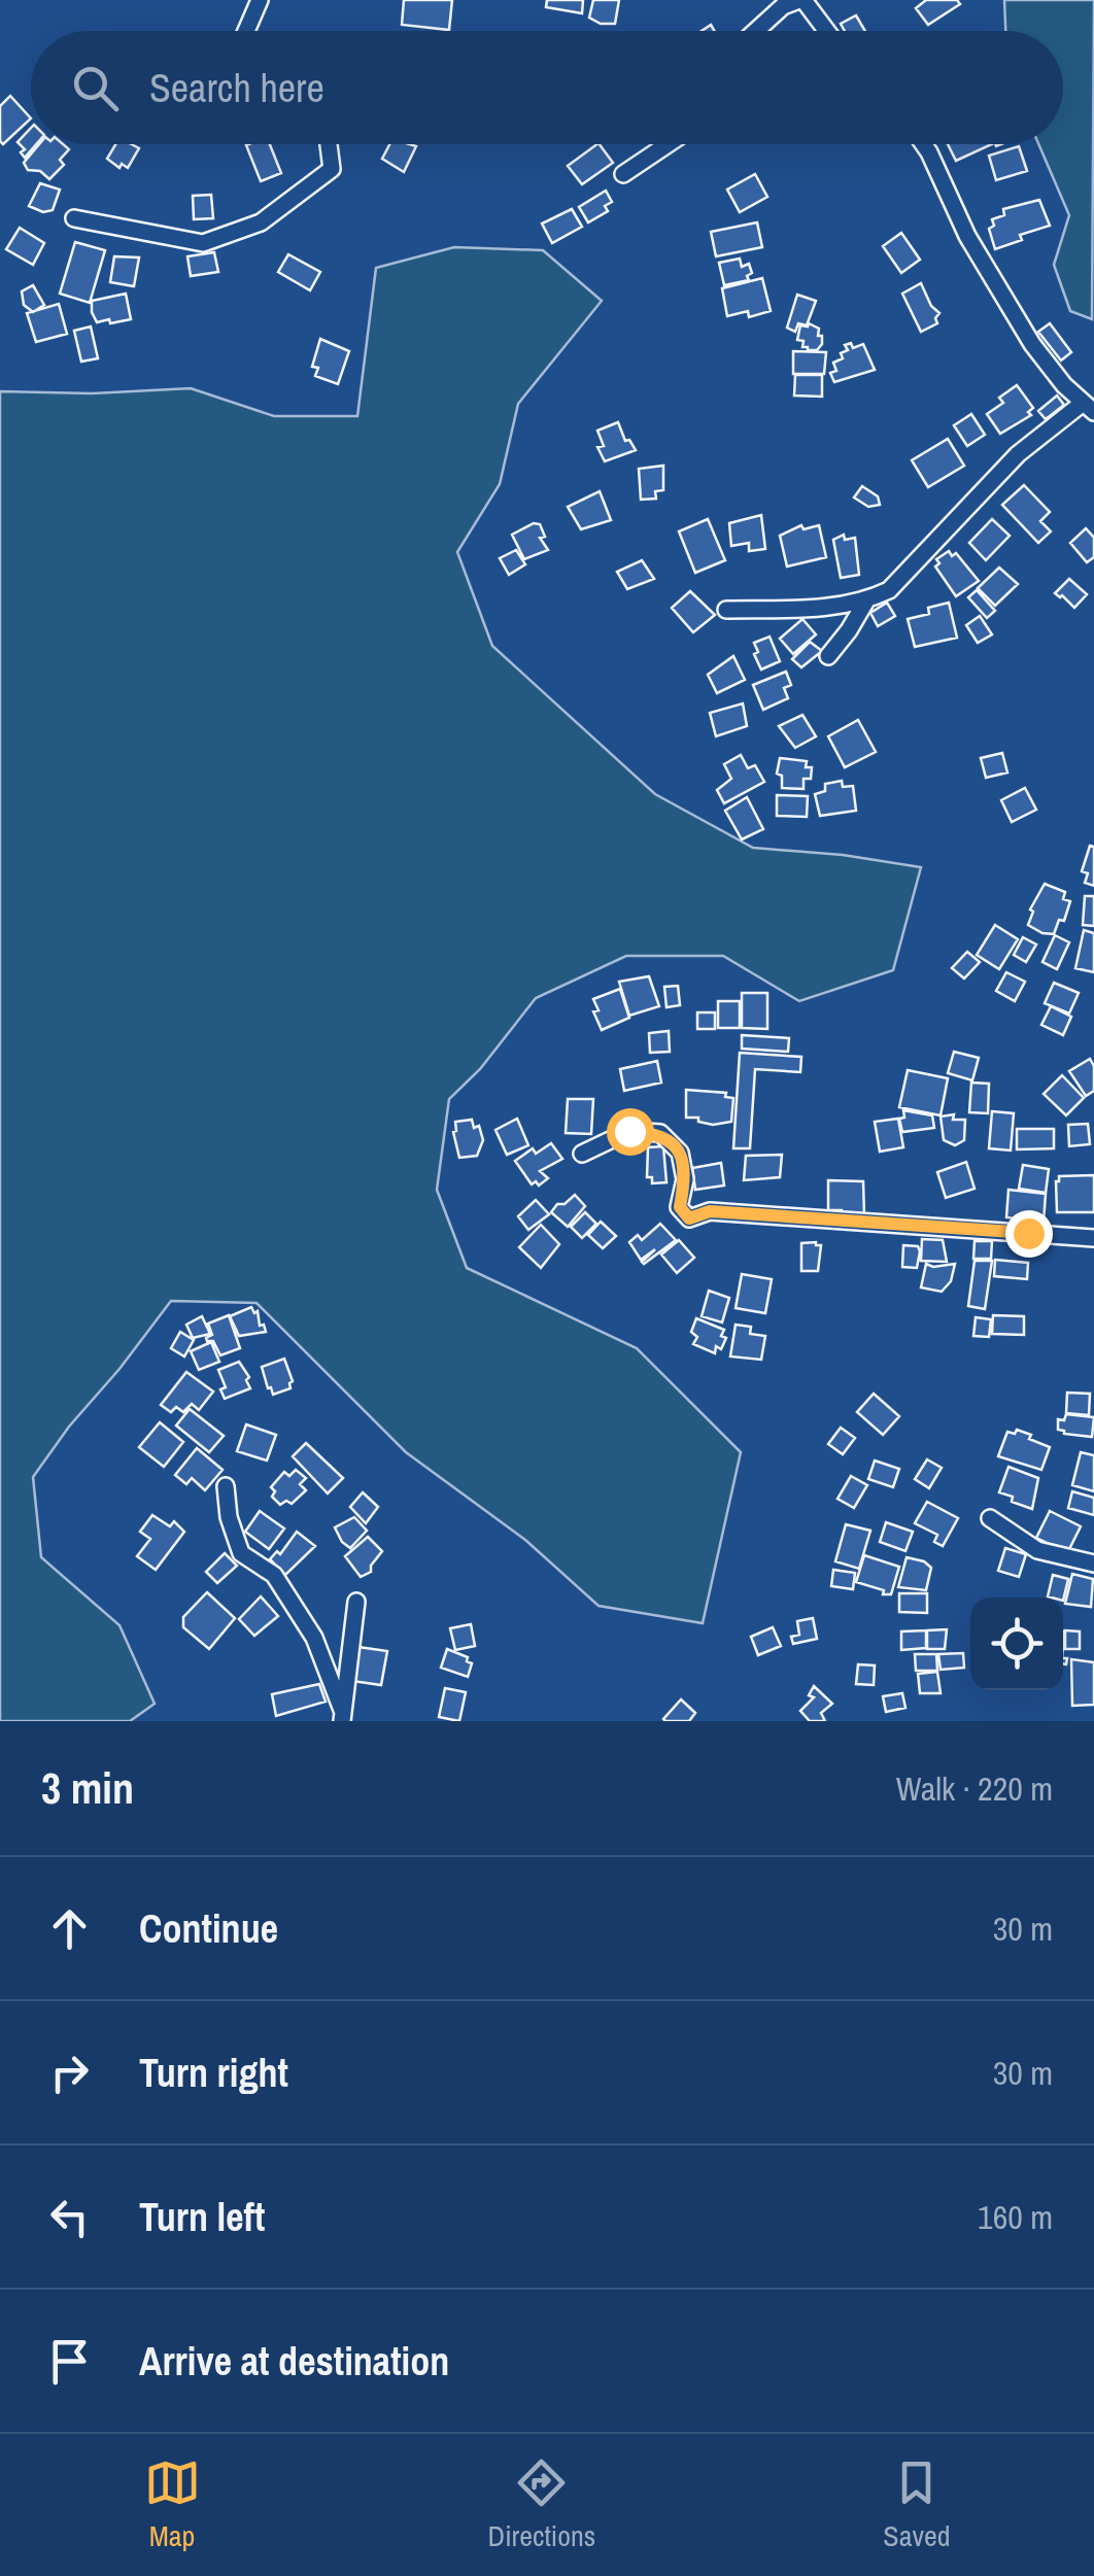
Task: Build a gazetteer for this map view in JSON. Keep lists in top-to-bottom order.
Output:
{
  "page": {
    "search": "Search here",
    "heading": ["3 min", "Walk · 220 m"],
    "list": [
      ["Continue", "30 m"],
      ["Turn right", "30 m"],
      ["Turn left", "160 m"],
      "Arrive at destination"
    ],
    "nav": ["Map", "Directions", "Saved"]
  }
}
